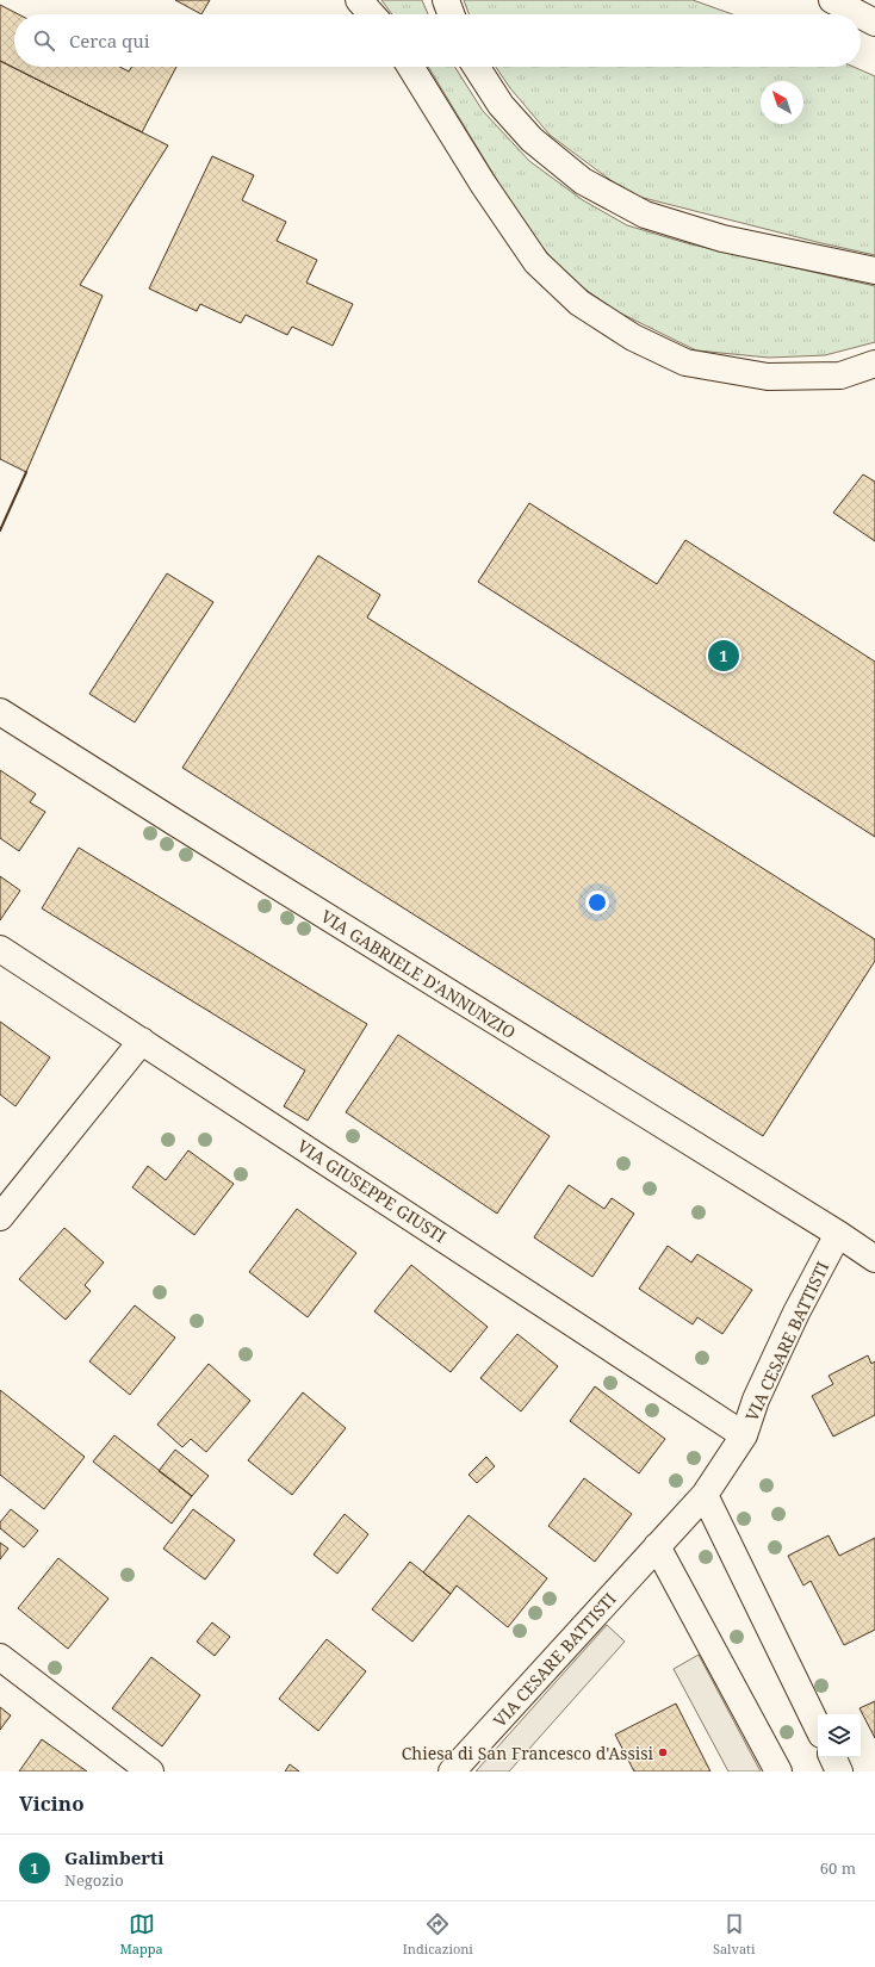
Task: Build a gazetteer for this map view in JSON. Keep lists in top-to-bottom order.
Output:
{
  "streets": {
    "main road": ["VIA GABRIELE D'ANNUNZIO", "VIA GIUSEPPE GIUSTI", "VIA CESARE BATTISTI"]
  },
  "crossings": [
    ["VIA GABRIELE D'ANNUNZIO", "VIA CESARE BATTISTI"],
    ["VIA GIUSEPPE GIUSTI", "VIA CESARE BATTISTI"]
  ],
  "places": ["Chiesa di San Francesco d'Assisi"],
  "north": "top left",
  "page": {
    "search": "Cerca qui",
    "pins": "1",
    "heading": "Vicino",
    "list": [
      {
        "mark": "1",
        "name": "Galimberti",
        "note": "Negozio",
        "value": "60 m"
      }
    ],
    "nav": ["Mappa", "Indicazioni", "Salvati"]
  }
}
